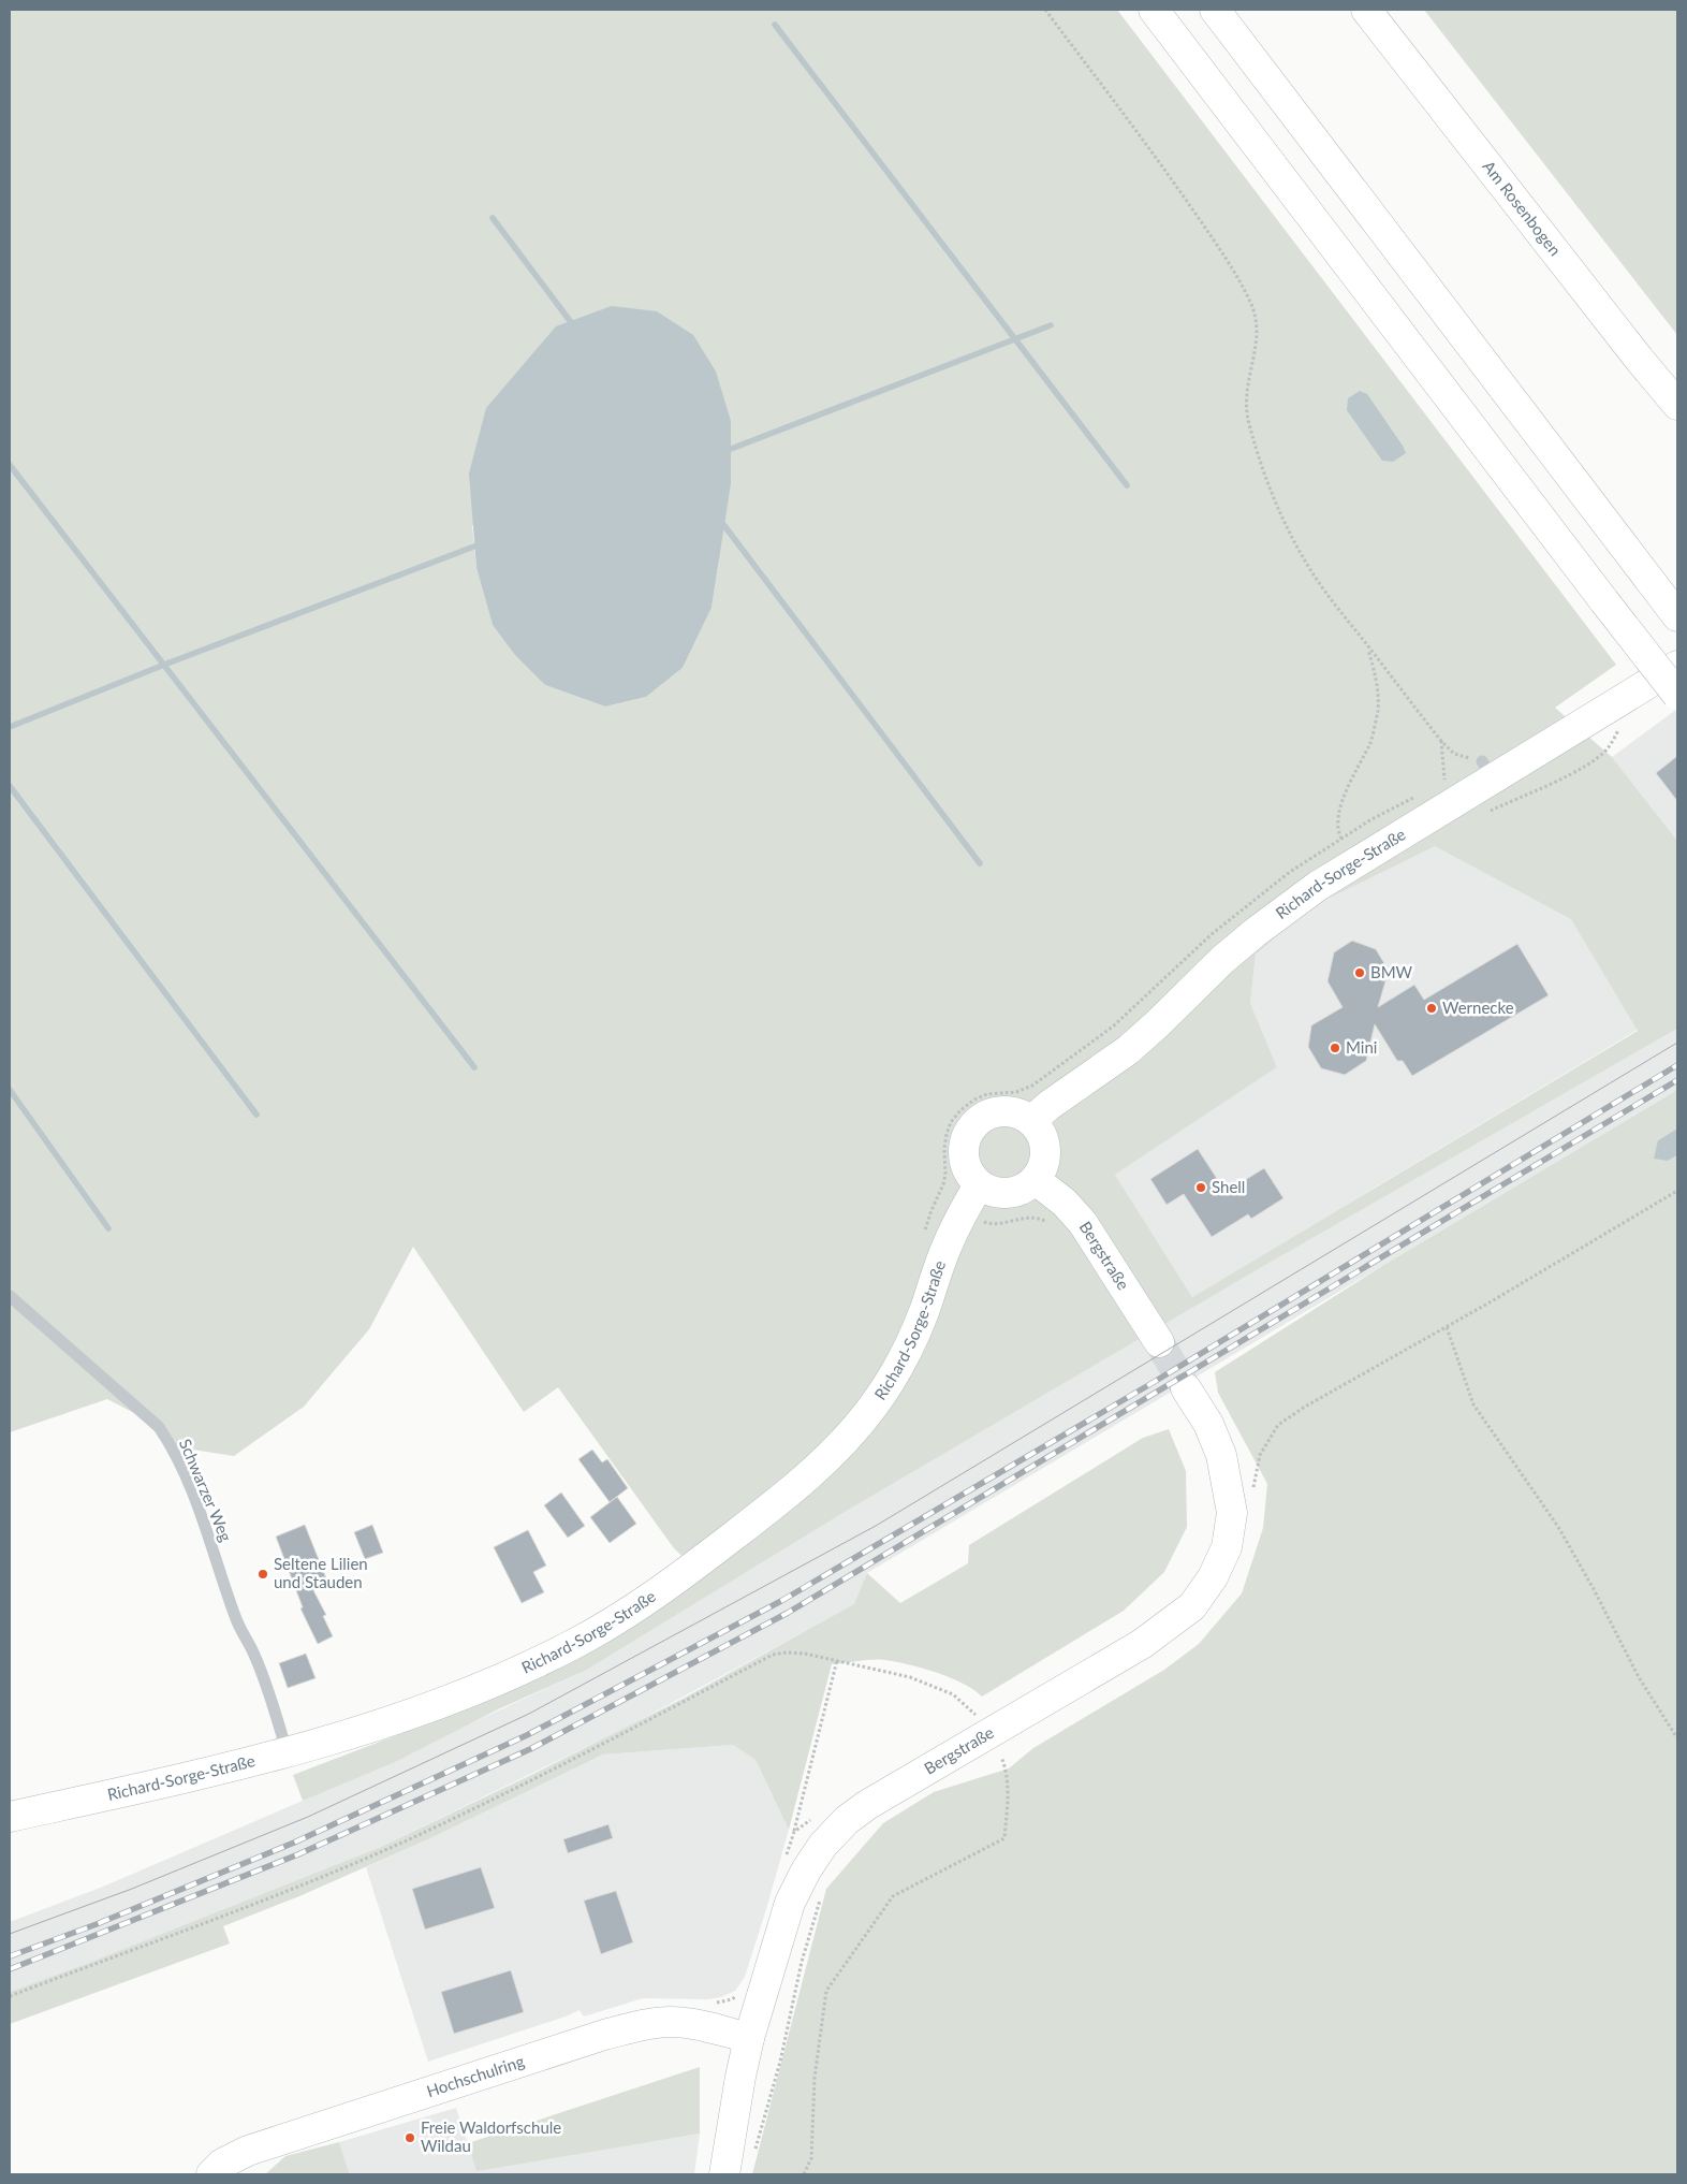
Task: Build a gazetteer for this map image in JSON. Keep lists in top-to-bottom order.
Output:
{
  "streets": {
    "main road": [
      "Am Rosenbogen",
      "Richard-Sorge-Straße",
      "Bergstraße",
      "Hochschulring"
    ],
    "lane": ["Schwarzer Weg"]
  },
  "crossings": [
    ["Richard-Sorge-Straße", "Bergstraße"],
    ["Richard-Sorge-Straße", "Schwarzer Weg"],
    ["Bergstraße", "Hochschulring"]
  ],
  "places": [
    "BMW",
    "Wernecke",
    "Mini",
    "Shell",
    "Seltene Lilien und Stauden",
    "Freie Waldorfschule Wildau"
  ]
}
